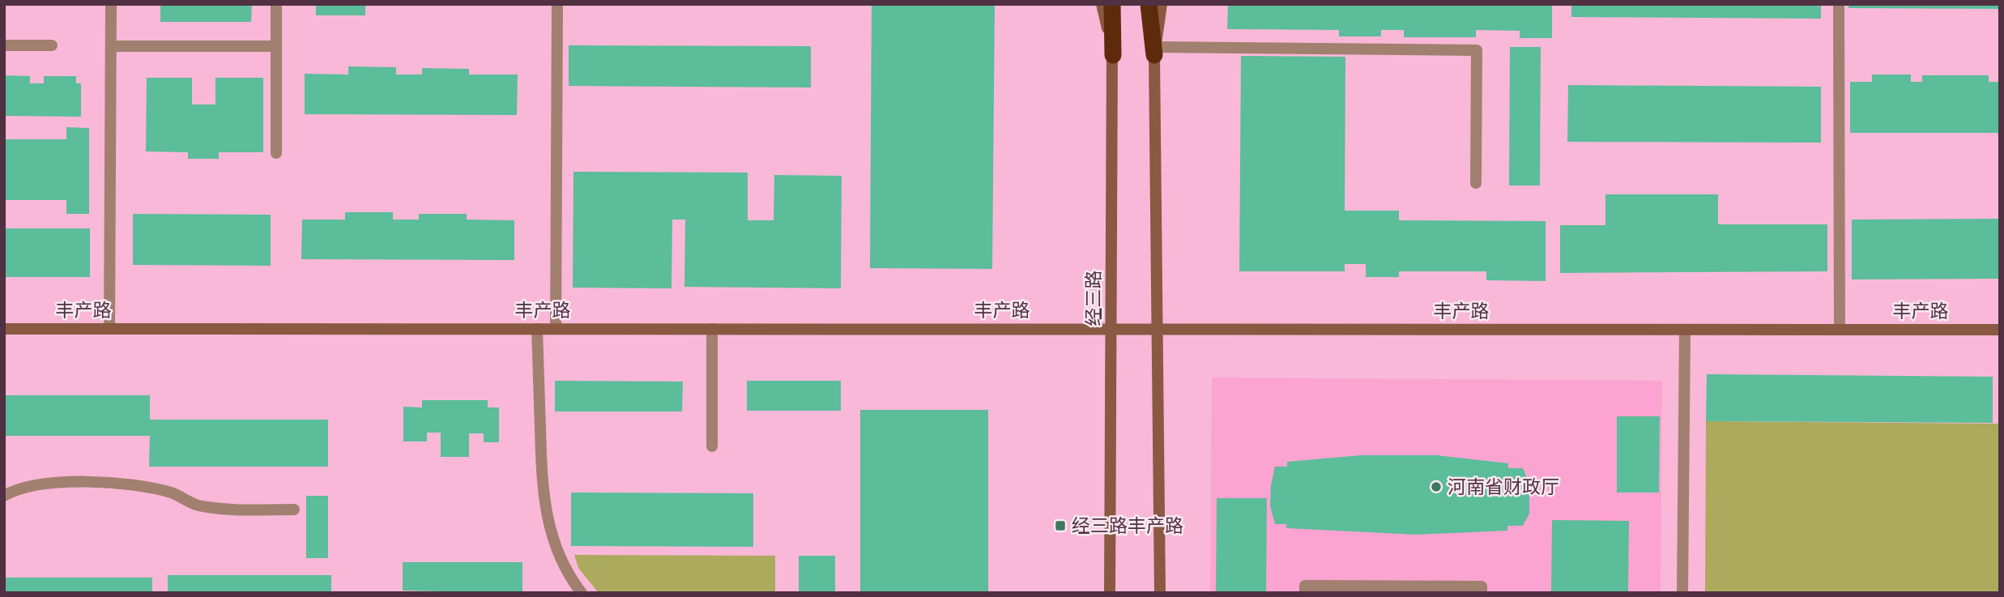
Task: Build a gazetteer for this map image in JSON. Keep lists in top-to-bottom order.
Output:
{
  "streets": {
    "street": ["经三路", "丰产路"]
  },
  "crossings": [
    ["经三路", "丰产路"]
  ],
  "places": {
    "other": ["河南省财政厅"],
    "transit": ["经三路丰产路"]
  }
}
